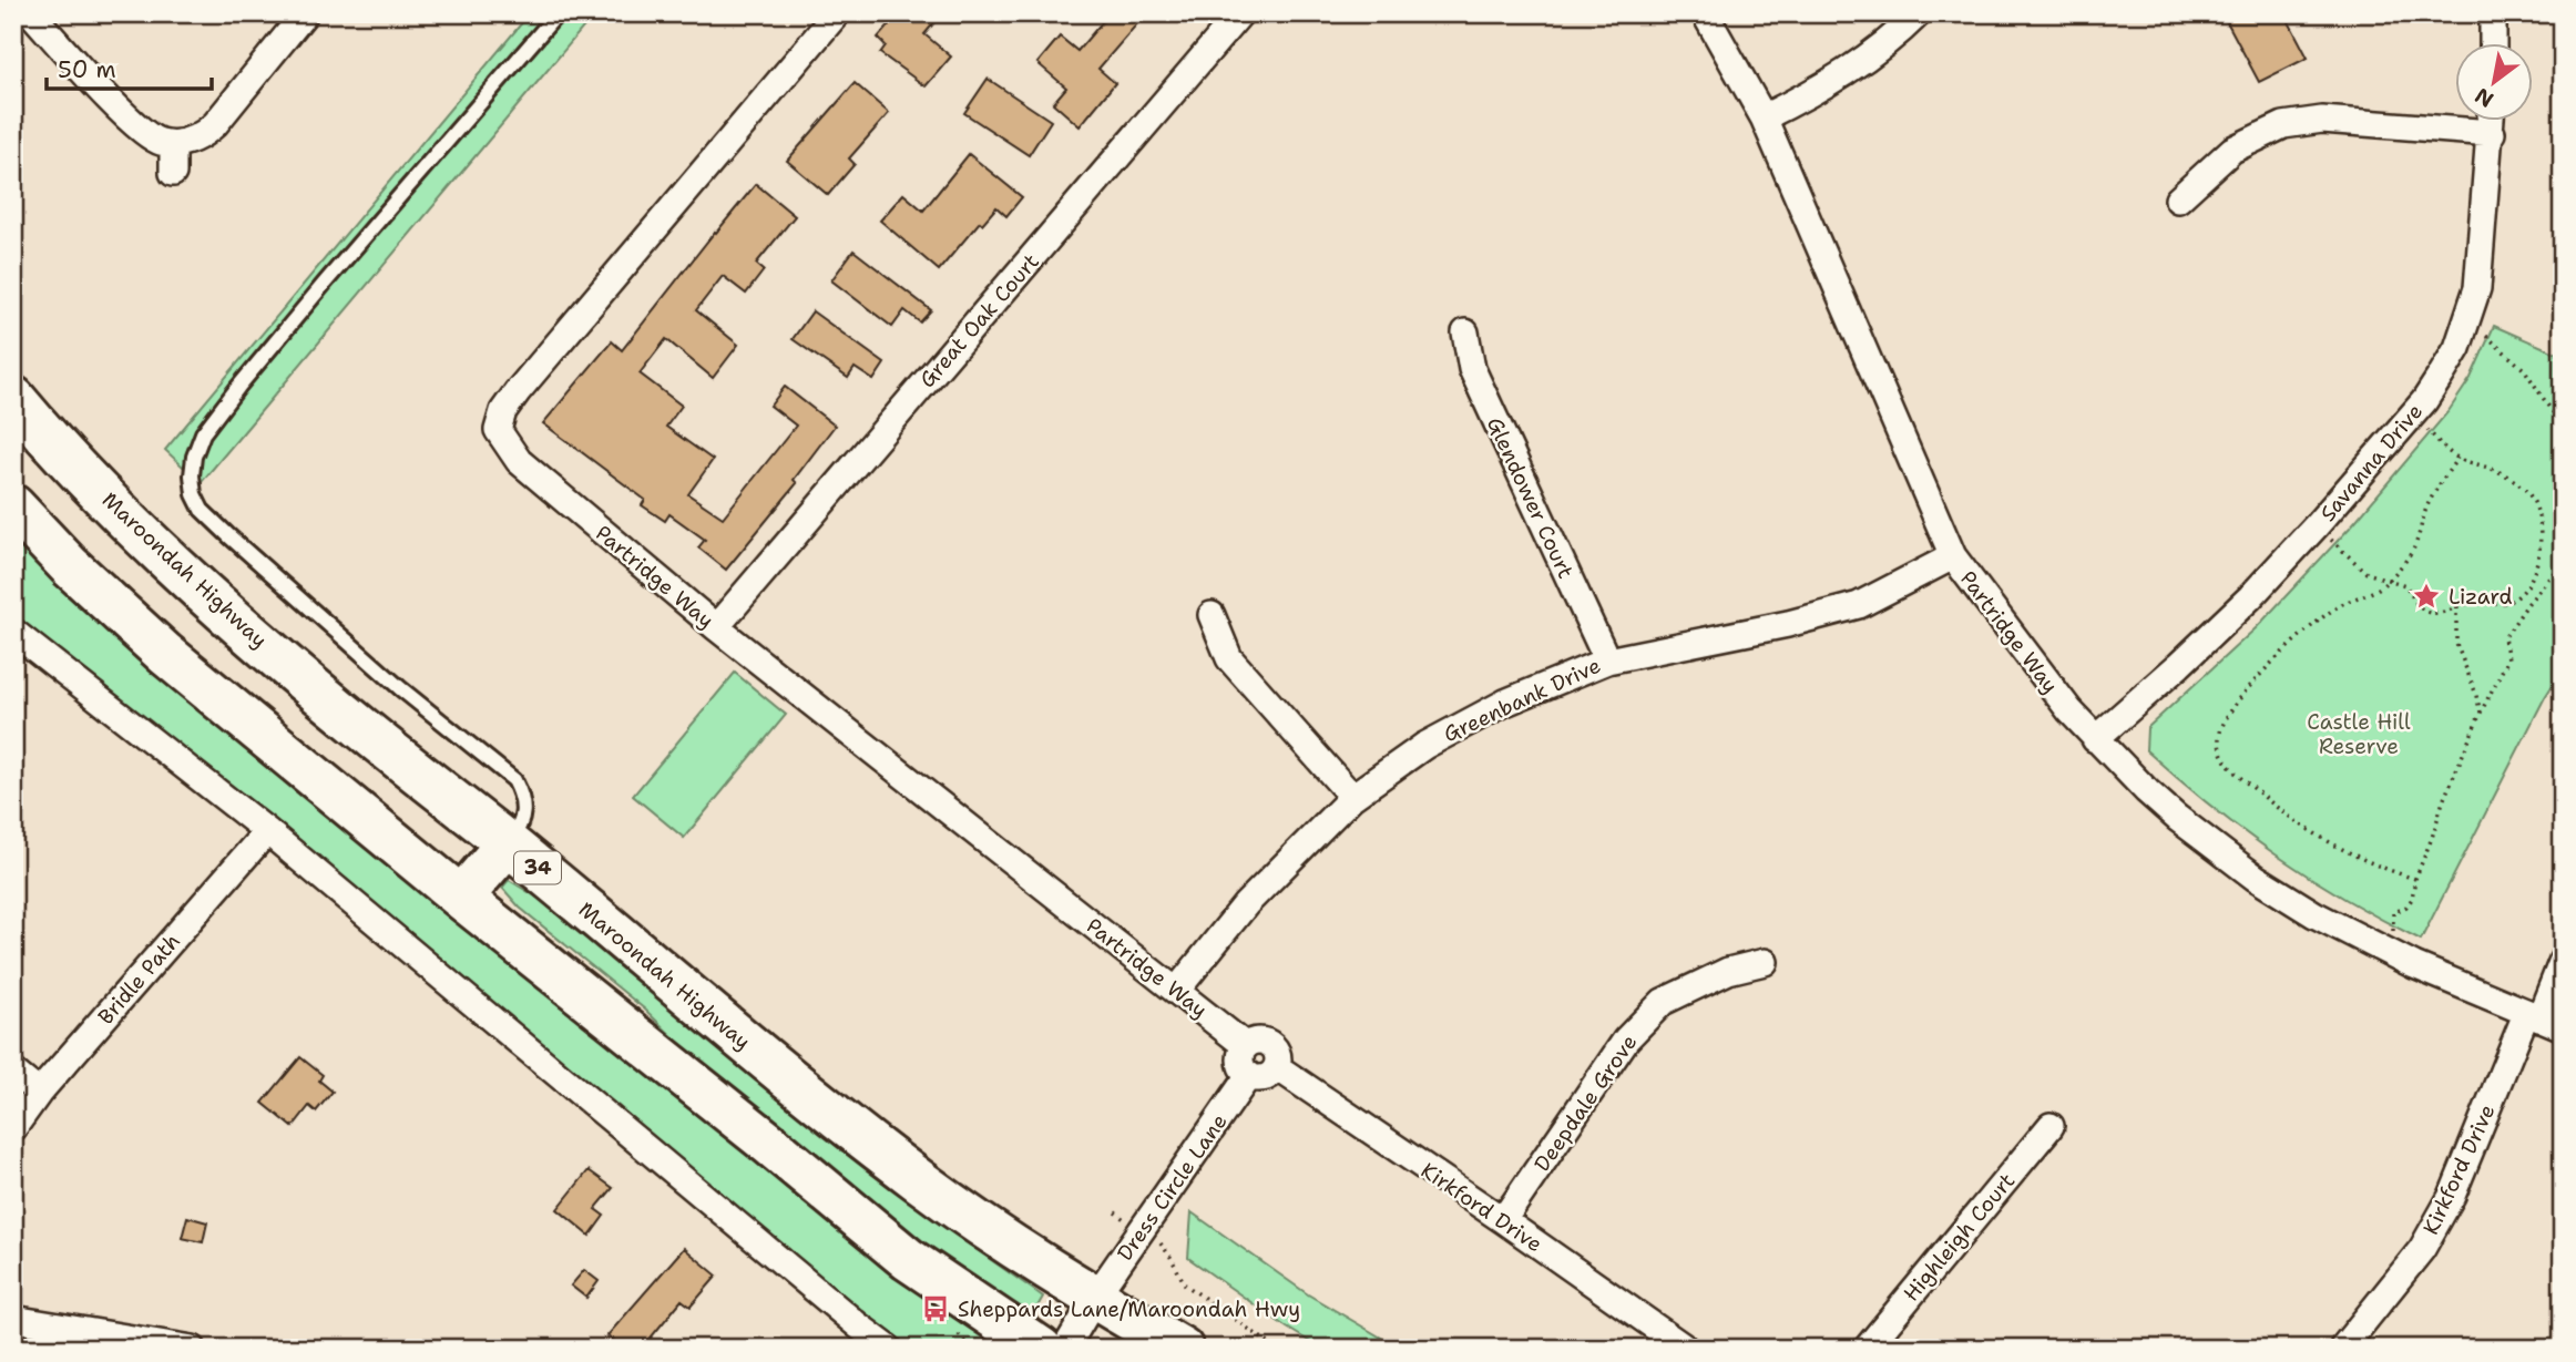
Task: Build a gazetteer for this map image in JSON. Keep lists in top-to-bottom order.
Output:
{
  "streets": {
    "highway": ["Maroondah Highway", "34"],
    "street": [
      "Great Oak Court",
      "Savanna Drive",
      "Glendower Court",
      "Partridge Way",
      "Greenbank Drive",
      "Bridle Path",
      "Deepdale Grove",
      "Kirkford Drive",
      "Dress Circle Lane",
      "Highleigh Court"
    ]
  },
  "crossings": [
    ["Great Oak Court", "Partridge Way"],
    ["Savanna Drive", "Partridge Way"],
    ["Glendower Court", "Greenbank Drive"],
    ["Maroondah Highway", "Dress Circle Lane"],
    ["Partridge Way", "Greenbank Drive"],
    ["Partridge Way", "Kirkford Drive"],
    ["Partridge Way", "Dress Circle Lane"],
    ["Deepdale Grove", "Kirkford Drive"],
    ["Kirkford Drive", "Dress Circle Lane"]
  ],
  "parks": ["Castle Hill Reserve"],
  "places": {
    "place": ["Lizard"],
    "bus stop": ["Sheppards Lane/Maroondah Hwy"]
  },
  "scale_bar": "50 m",
  "north": "bottom left"
}
